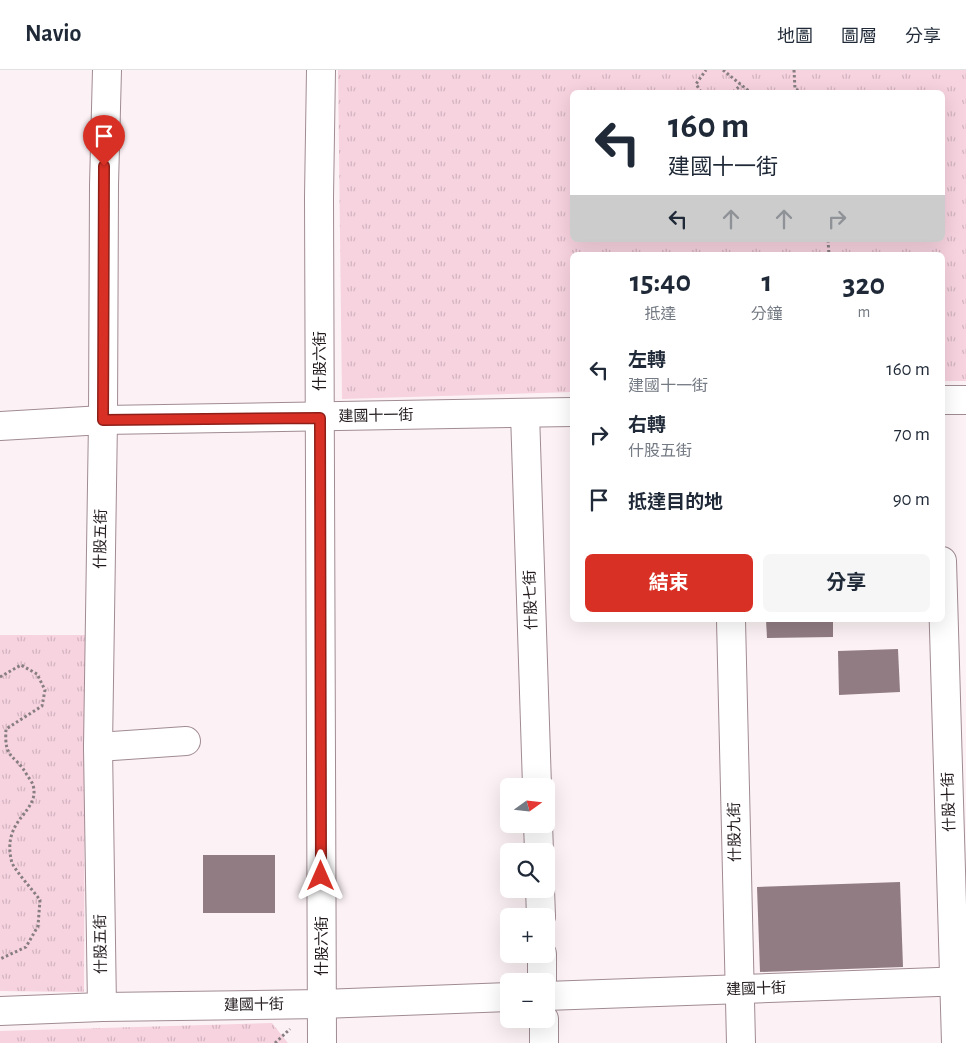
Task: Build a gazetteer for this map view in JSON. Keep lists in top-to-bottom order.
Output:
{
  "streets": {
    "street": [
      "什股六街",
      "建國十一街",
      "什股五街",
      "什股七街",
      "什股十街",
      "什股九街",
      "建國十街"
    ]
  },
  "crossings": [
    ["什股六街", "建國十一街"],
    ["什股六街", "建國十街"],
    ["建國十一街", "什股五街"],
    ["建國十一街", "什股七街"],
    ["什股五街", "建國十街"],
    ["什股十街", "建國十街"],
    ["什股九街", "建國十街"]
  ],
  "north": "right",
  "page": {
    "header": "Navio",
    "nav": ["地圖", "圖層", "分享"],
    "turn": ["160 m", "建國十一街"],
    "eta": [
      "15:40",
      "抵達",
      "1",
      "分鐘",
      "320",
      "m"
    ],
    "list": [
      {
        "name": "左轉",
        "note": "建國十一街",
        "value": "160 m"
      },
      {
        "name": "右轉",
        "note": "什股五街",
        "value": "70 m"
      },
      {
        "name": "抵達目的地",
        "value": "90 m"
      }
    ],
    "buttons": ["結束", "分享"],
    "map_buttons": ["+", "−"]
  }
}
